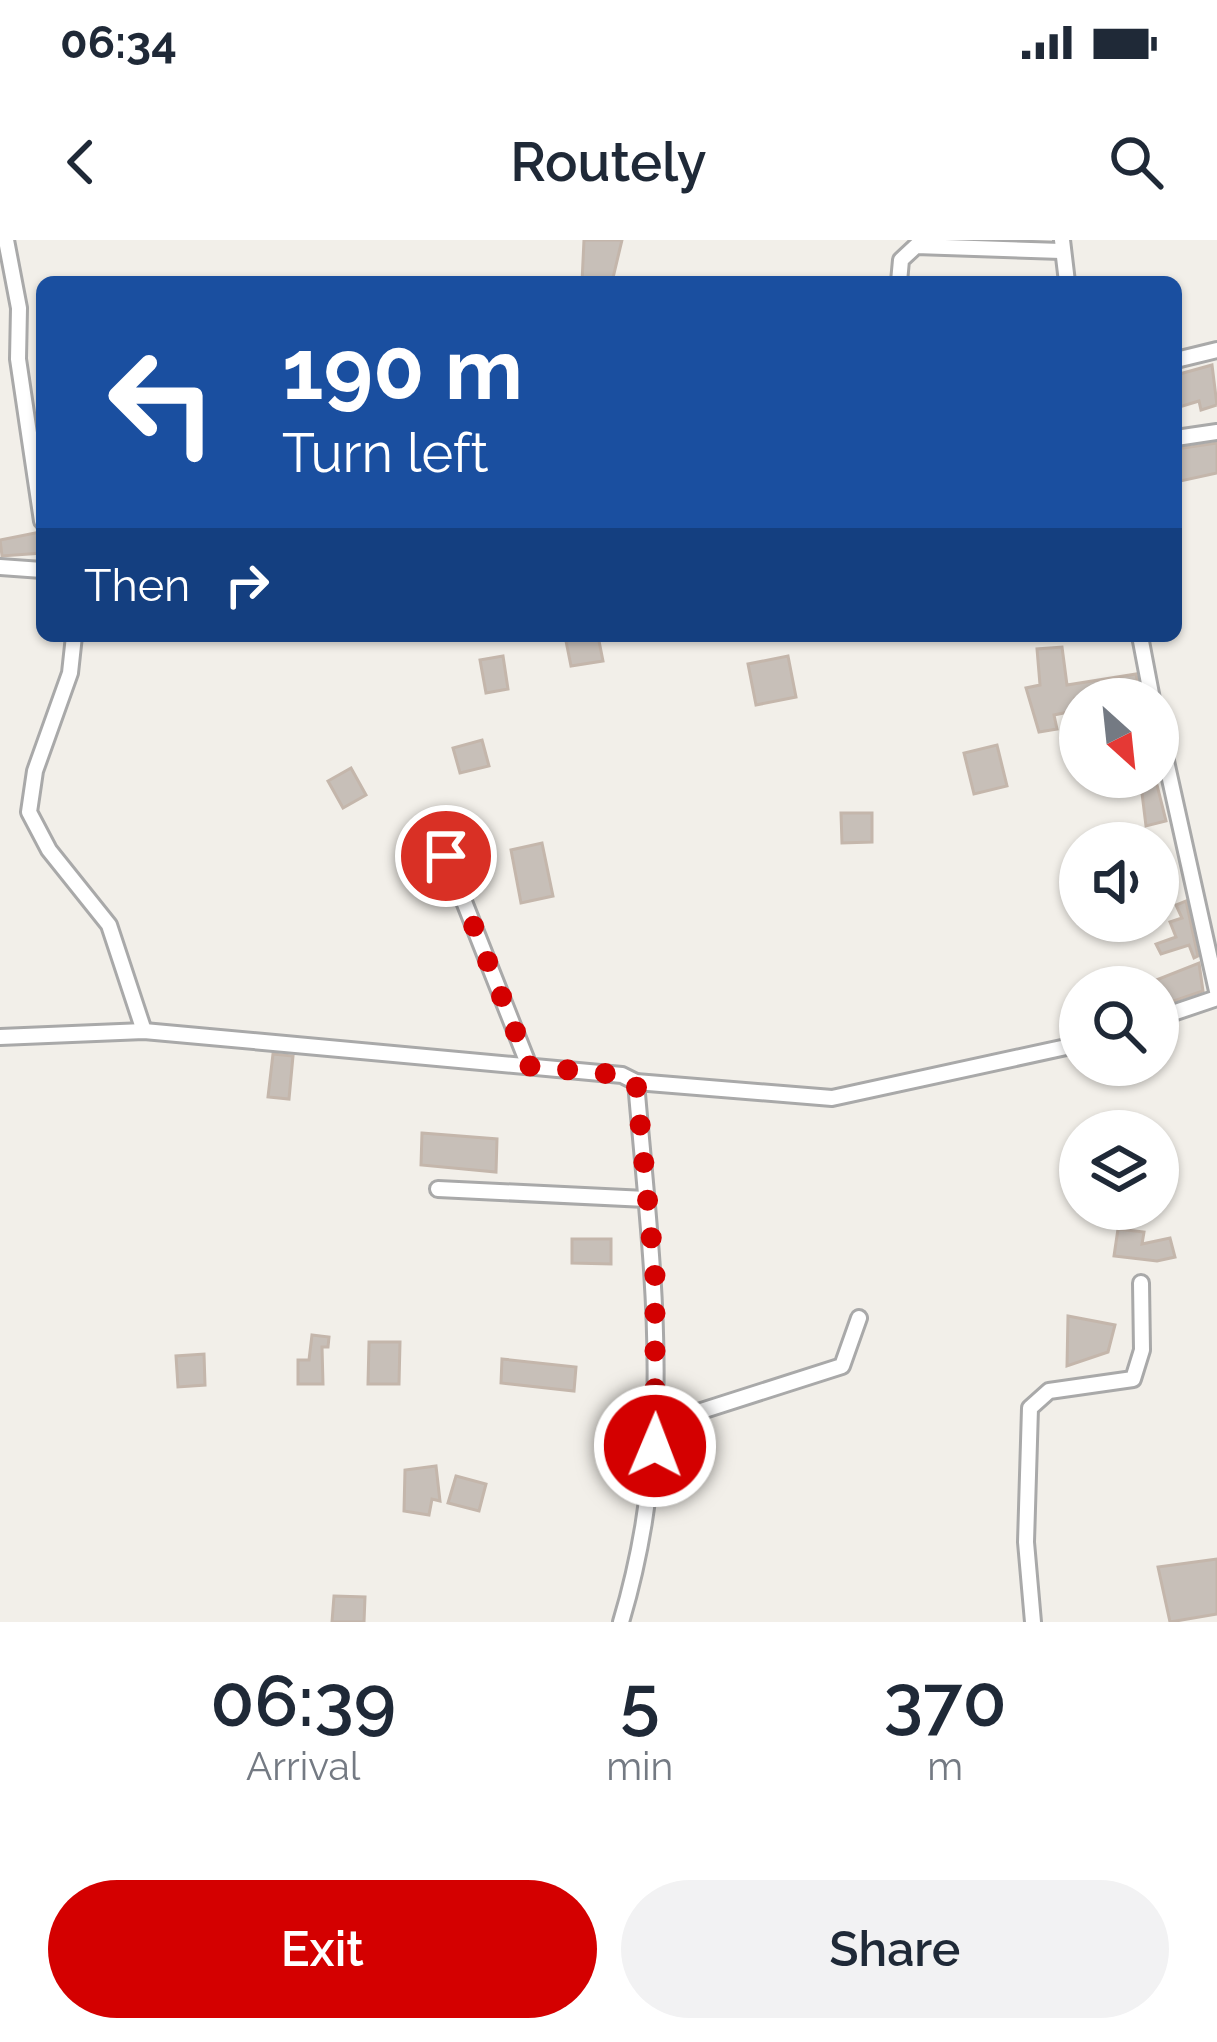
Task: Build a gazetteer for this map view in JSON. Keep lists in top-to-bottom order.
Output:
{
  "north": "bottom right",
  "page": {
    "status": "06:34",
    "header": "Routely",
    "turn": ["190 m", "Turn left"],
    "then": "Then",
    "eta": [
      "06:39",
      "Arrival",
      "5",
      "min",
      "370",
      "m"
    ],
    "buttons": ["Exit", "Share"]
  }
}
